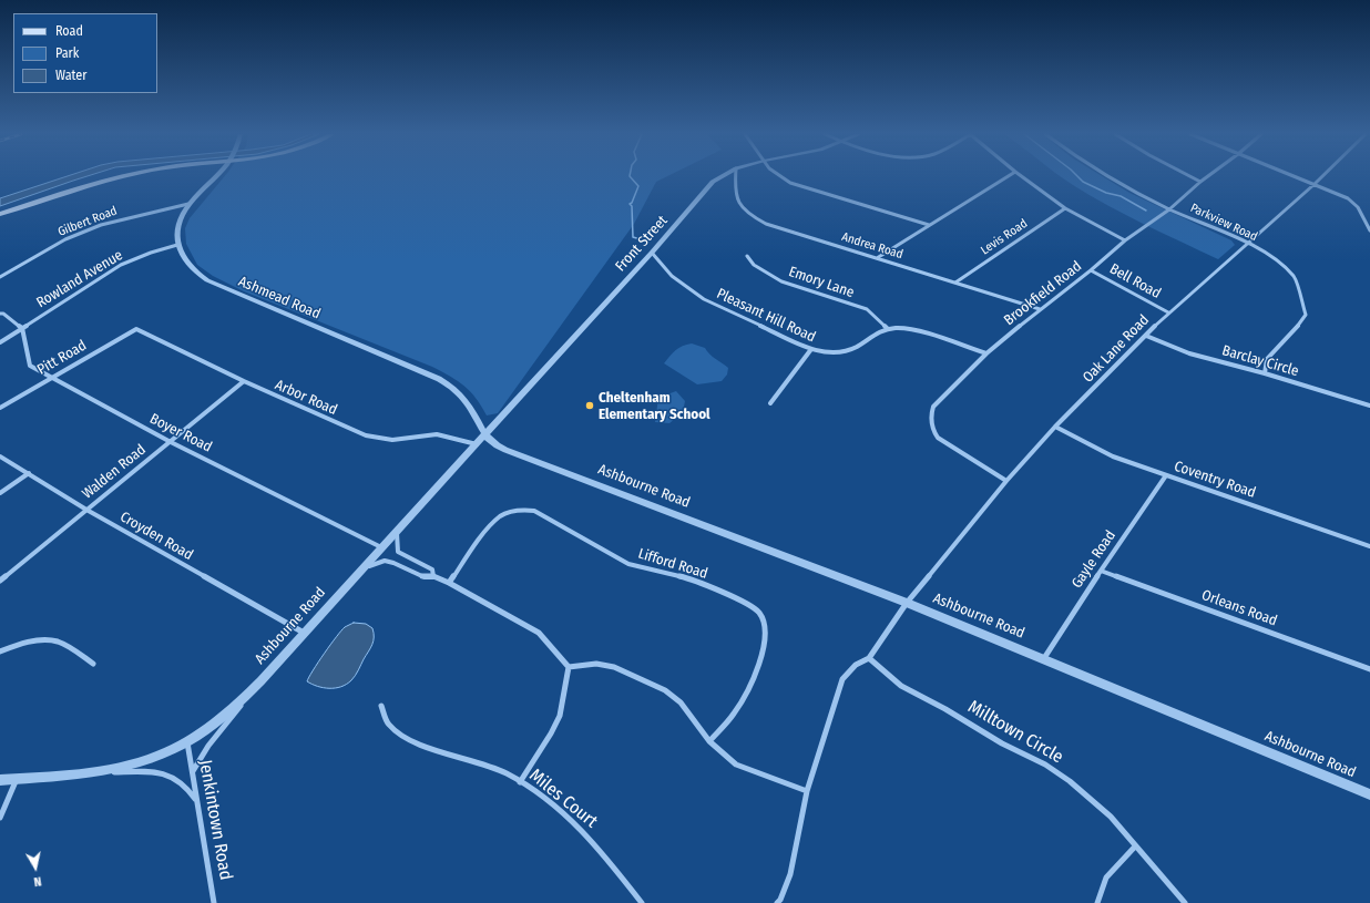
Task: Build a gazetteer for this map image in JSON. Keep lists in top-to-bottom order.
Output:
{
  "streets": {
    "street": [
      "Gilbert Road",
      "Parkview Road",
      "Levis Road",
      "Front Street",
      "Andrea Road",
      "Rowland Avenue",
      "Bell Road",
      "Emory Lane",
      "Brookfield Road",
      "Ashmead Road",
      "Pleasant Hill Road",
      "Oak Lane Road",
      "Pitt Road",
      "Barclay Circle",
      "Arbor Road",
      "Boyer Road",
      "Walden Road",
      "Coventry Road",
      "Ashbourne Road",
      "Croyden Road",
      "Gayle Road",
      "Lifford Road",
      "Orleans Road",
      "Milltown Circle",
      "Miles Court",
      "Jenkintown Road"
    ]
  },
  "crossings": [
    ["Parkview Road", "Brookfield Road"],
    ["Parkview Road", "Oak Lane Road"],
    ["Parkview Road", "Barclay Circle"],
    ["Levis Road", "Andrea Road"],
    ["Front Street", "Ashmead Road"],
    ["Front Street", "Pleasant Hill Road"],
    ["Front Street", "Ashbourne Road"],
    ["Andrea Road", "Brookfield Road"],
    ["Rowland Avenue", "Ashmead Road"],
    ["Rowland Avenue", "Boyer Road"],
    ["Bell Road", "Brookfield Road"],
    ["Bell Road", "Oak Lane Road"],
    ["Emory Lane", "Pleasant Hill Road"],
    ["Brookfield Road", "Pleasant Hill Road"],
    ["Brookfield Road", "Oak Lane Road"],
    ["Ashmead Road", "Ashbourne Road"],
    ["Oak Lane Road", "Barclay Circle"],
    ["Oak Lane Road", "Coventry Road"],
    ["Oak Lane Road", "Ashbourne Road"],
    ["Pitt Road", "Arbor Road"],
    ["Pitt Road", "Boyer Road"],
    ["Arbor Road", "Walden Road"],
    ["Arbor Road", "Ashbourne Road"],
    ["Boyer Road", "Walden Road"],
    ["Boyer Road", "Ashbourne Road"],
    ["Walden Road", "Croyden Road"],
    ["Coventry Road", "Gayle Road"],
    ["Ashbourne Road", "Croyden Road"],
    ["Ashbourne Road", "Gayle Road"],
    ["Ashbourne Road", "Jenkintown Road"],
    ["Gayle Road", "Orleans Road"]
  ],
  "places": ["Cheltenham Elementary School"],
  "legend": ["Road", "Park", "Water"],
  "north": "bottom"
}
